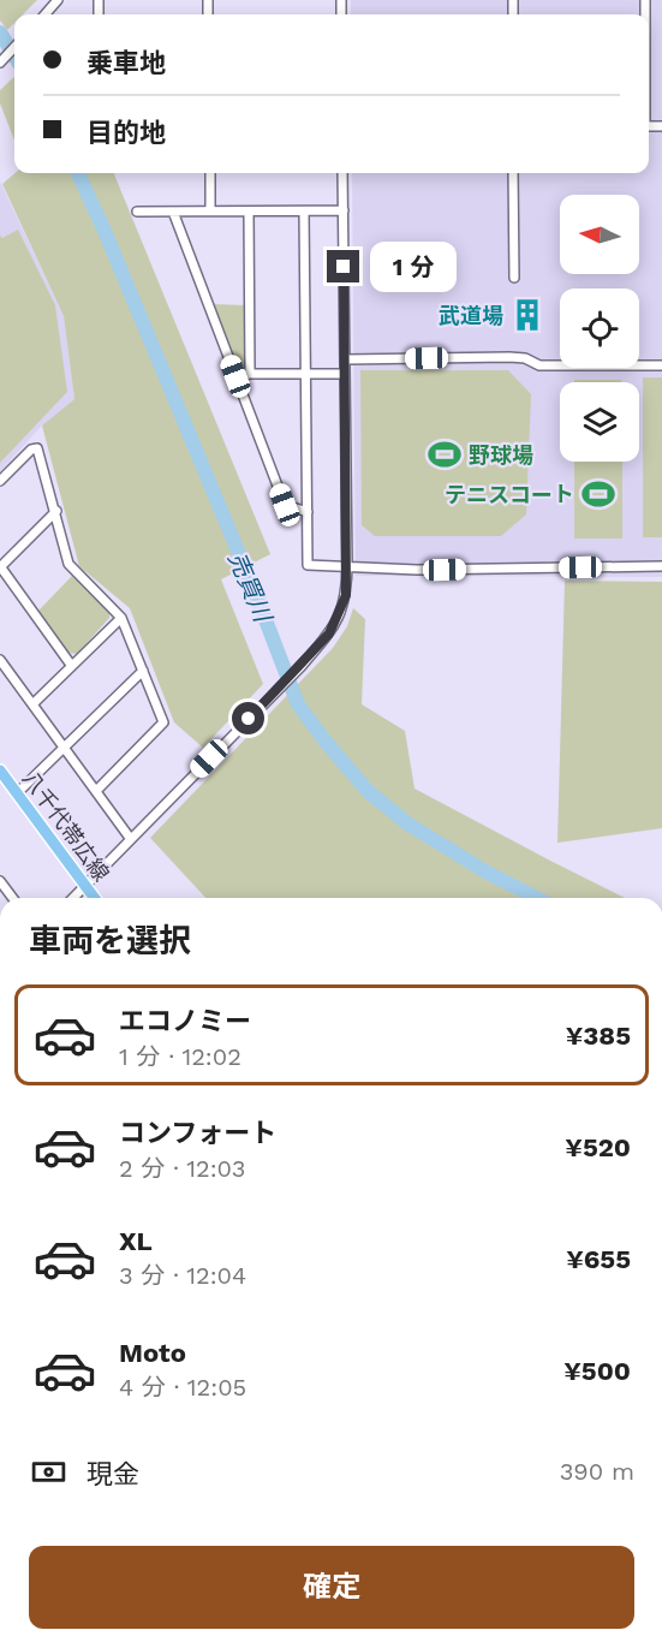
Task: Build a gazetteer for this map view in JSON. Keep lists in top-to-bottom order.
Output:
{
  "streets": {
    "main road": ["八千代帯広線"]
  },
  "water": ["売買川"],
  "places": {
    "building": ["武道場"],
    "sports": ["野球場", "テニスコート"]
  },
  "north": "left",
  "page": {
    "banner": ["乗車地", "目的地"],
    "bubble": "1 分",
    "heading": "車両を選択",
    "list": [
      {
        "name": "エコノミー",
        "note": "1 分 · 12:02",
        "value": "¥385"
      },
      {
        "name": "コンフォート",
        "note": "2 分 · 12:03",
        "value": "¥520"
      },
      {
        "name": "XL",
        "note": "3 分 · 12:04",
        "value": "¥655"
      },
      {
        "name": "Moto",
        "note": "4 分 · 12:05",
        "value": "¥500"
      }
    ],
    "pay": ["現金", "390 m"],
    "buttons": "確定"
  }
}
